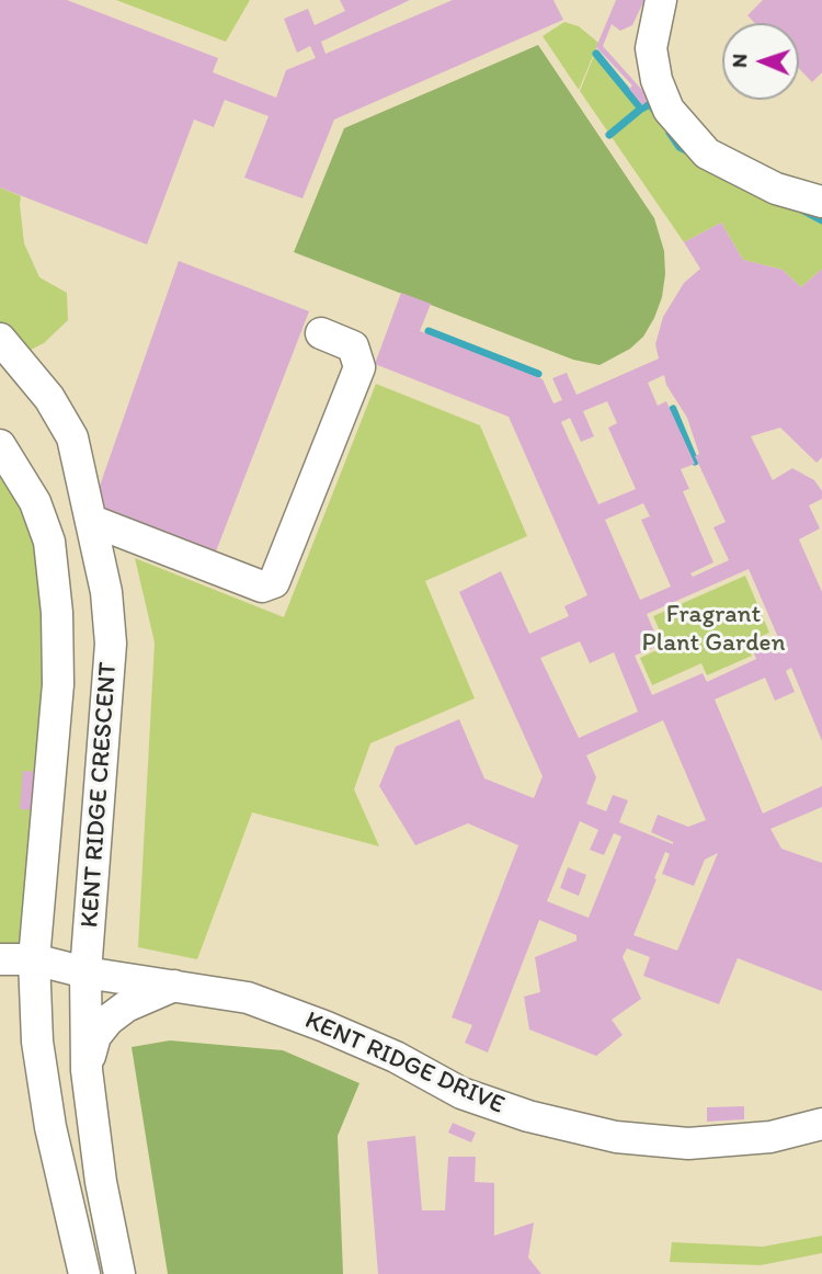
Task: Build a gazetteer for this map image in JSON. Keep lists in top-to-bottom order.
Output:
{
  "streets": {
    "street": ["KENT RIDGE CRESCENT", "KENT RIDGE DRIVE"]
  },
  "crossings": [
    ["KENT RIDGE CRESCENT", "KENT RIDGE DRIVE"]
  ],
  "parks": ["Fragrant Plant Garden"],
  "north": "left"
}
